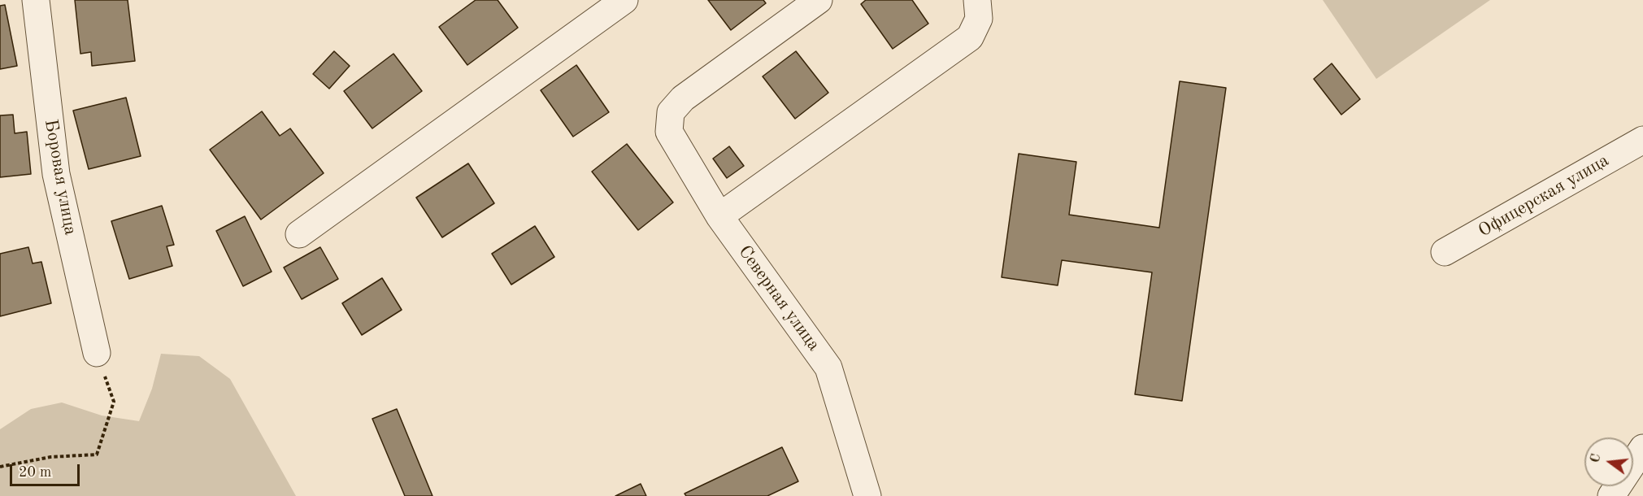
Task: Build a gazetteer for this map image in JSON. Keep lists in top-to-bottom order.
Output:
{
  "streets": {
    "street": ["Боровая улица", "Офицерская улица", "Северная улица"]
  },
  "scale_bar": "20 m",
  "north": "left"
}
